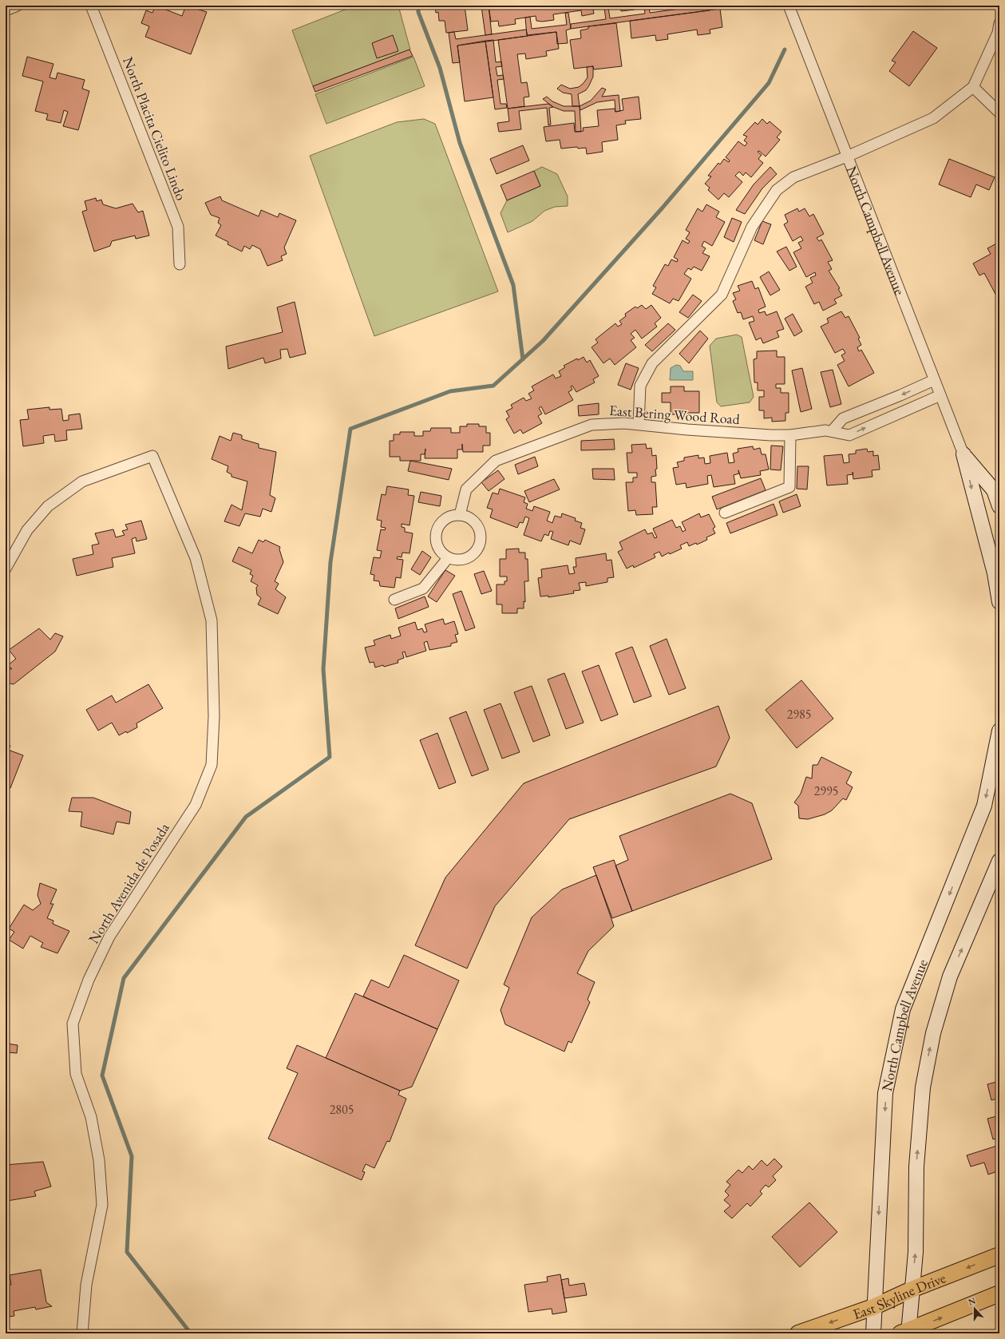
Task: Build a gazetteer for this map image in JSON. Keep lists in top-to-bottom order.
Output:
{
  "streets": {
    "main road": ["East Skyline Drive"],
    "street": [
      "North Placita Cielito Lindo",
      "North Campbell Avenue",
      "East Bering Wood Road",
      "North Avenida de Posada"
    ]
  },
  "crossings": [
    ["North Campbell Avenue", "East Skyline Drive"]
  ],
  "house_numbers": ["2985", "2995", "2805"],
  "north": "top"
}
